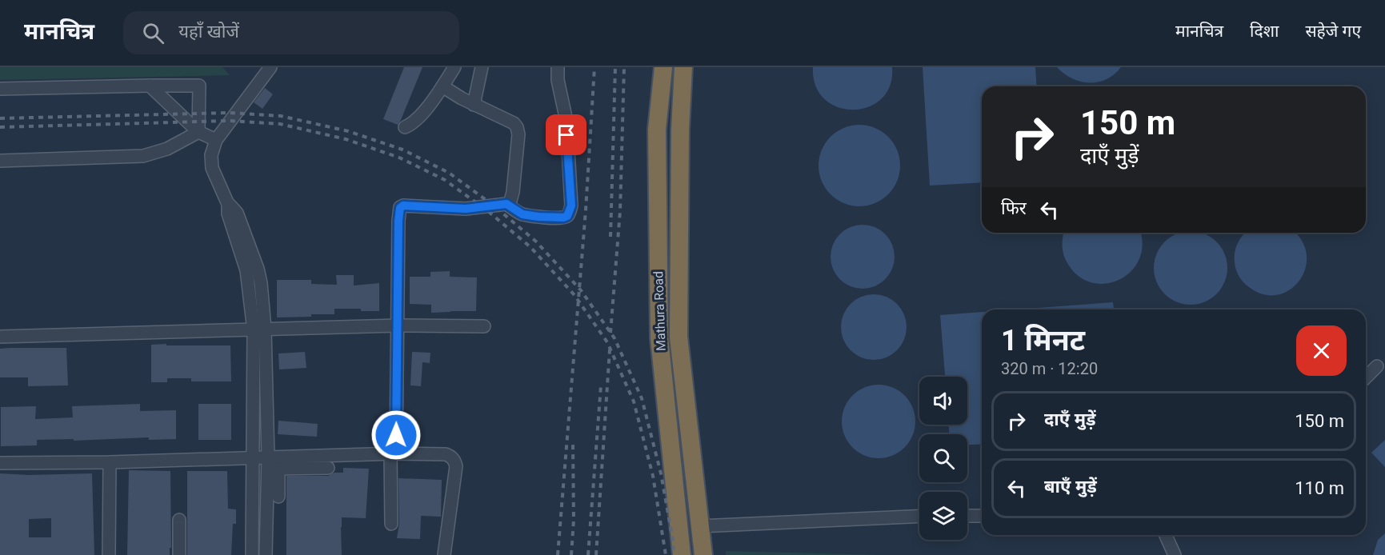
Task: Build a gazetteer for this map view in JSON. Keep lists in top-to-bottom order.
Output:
{
  "streets": {
    "highway": ["Mathura Road"]
  },
  "page": {
    "header": "मानचित्र",
    "search": "यहाँ खोजें",
    "nav": ["मानचित्र", "दिशा", "सहेजे गए"],
    "turn": ["150 m", "दाएँ मुड़ें"],
    "then": "फिर",
    "heading": ["1 मिनट", "320 m · 12:20"],
    "list": [
      {
        "name": "दाएँ मुड़ें",
        "value": "150 m"
      },
      {
        "name": "बाएँ मुड़ें",
        "value": "110 m"
      }
    ]
  }
}
